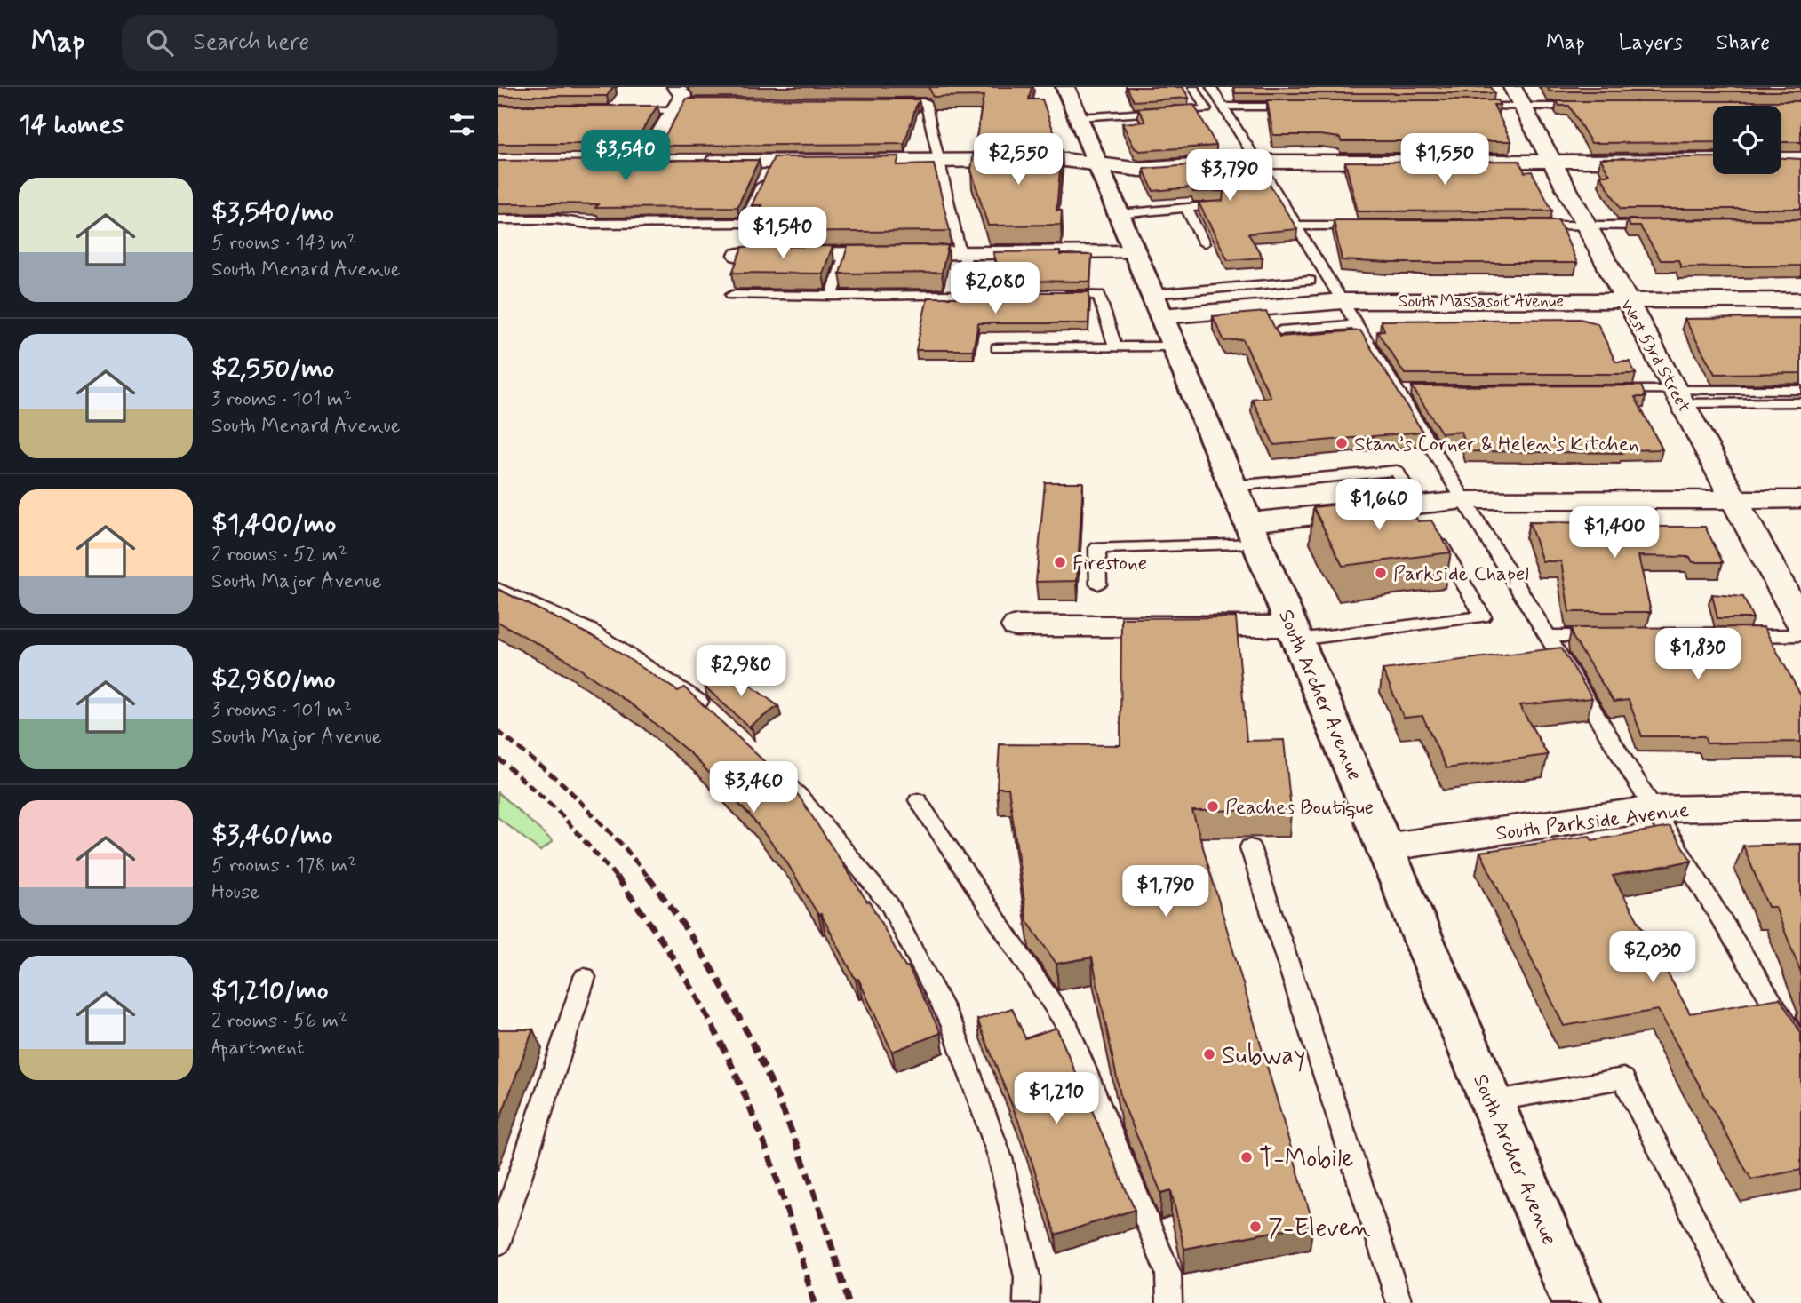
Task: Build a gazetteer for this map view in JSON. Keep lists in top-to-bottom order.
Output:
{
  "streets": {
    "main road": ["South Archer Avenue"],
    "street": ["South Massasoit Avenue", "West 53rd Street", "South Parkside Avenue"]
  },
  "crossings": [
    ["South Massasoit Avenue", "West 53rd Street"],
    ["South Massasoit Avenue", "South Archer Avenue"],
    ["South Archer Avenue", "South Parkside Avenue"]
  ],
  "places": [
    "Stan’s Corner & Helen’s Kitchen",
    "Firestone",
    "Parkside Chapel",
    "Peaches Boutique",
    "Subway",
    "T-Mobile",
    "7-Eleven"
  ],
  "page": {
    "header": "Map",
    "search": "Search here",
    "nav": ["Map", "Layers", "Share"],
    "heading": "14 homes",
    "price": [
      "$3,540",
      "$2,550",
      "$1,550",
      "$3,790",
      "$1,540",
      "$2,080",
      "$1,660",
      "$1,400",
      "$1,830",
      "$2,980",
      "$3,460",
      "$1,790",
      "$2,030",
      "$1,210"
    ],
    "list": [
      {
        "name": "$3,540/mo",
        "note": "5 rooms · 143 m² · South Menard Avenue"
      },
      {
        "name": "$2,550/mo",
        "note": "3 rooms · 101 m² · South Menard Avenue"
      },
      {
        "name": "$1,400/mo",
        "note": "2 rooms · 52 m² · South Major Avenue"
      },
      {
        "name": "$2,980/mo",
        "note": "3 rooms · 101 m² · South Major Avenue"
      },
      {
        "name": "$3,460/mo",
        "note": "5 rooms · 178 m² · House"
      },
      {
        "name": "$1,210/mo",
        "note": "2 rooms · 56 m² · Apartment"
      }
    ]
  }
}
